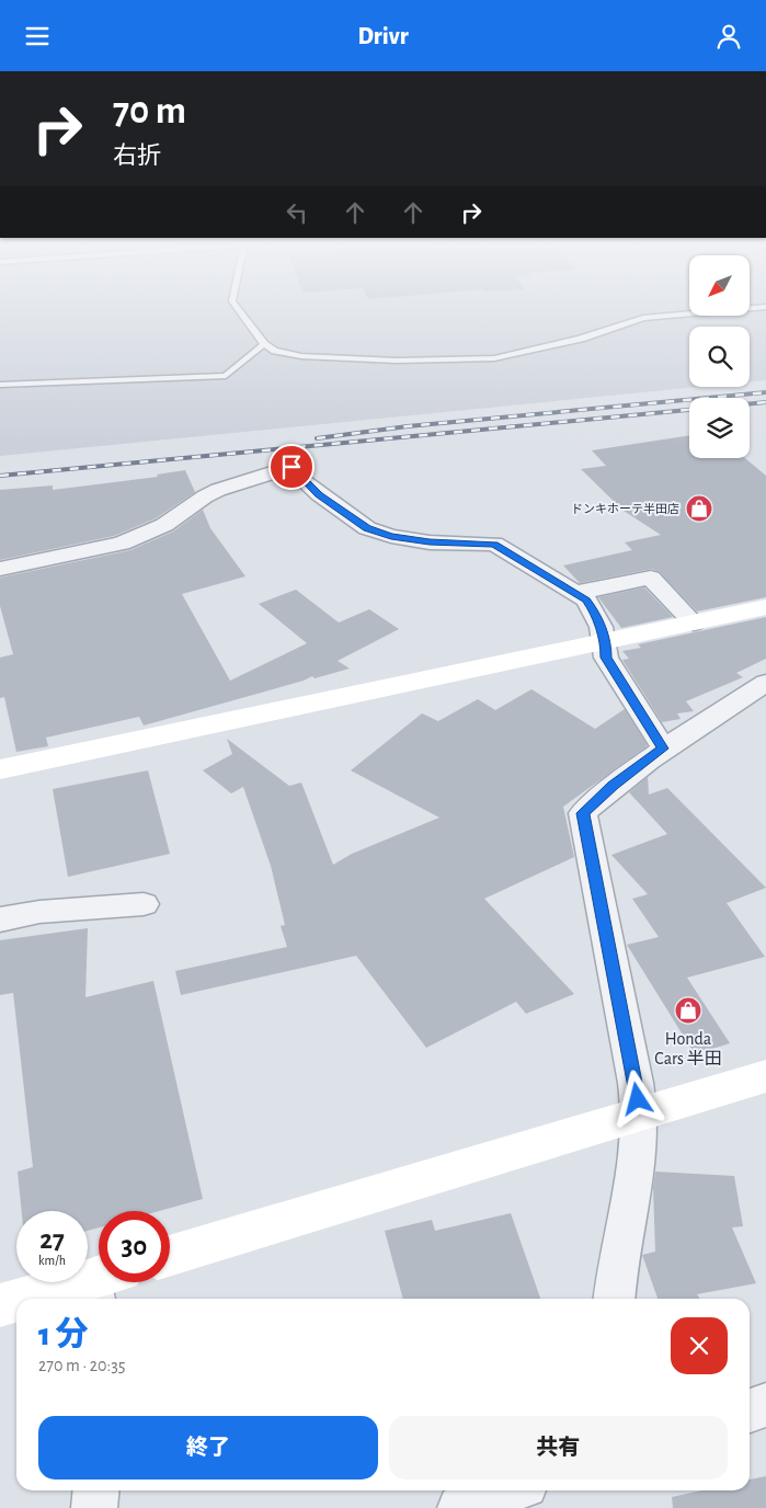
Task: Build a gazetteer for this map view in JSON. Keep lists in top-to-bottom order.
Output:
{
  "places": {
    "shop": ["ドンキホーテ半田店", "Honda Cars 半田"]
  },
  "north": "bottom left",
  "page": {
    "header": "Drivr",
    "turn": ["70 m", "右折"],
    "speed": "27 km/h",
    "limit": "30",
    "heading": ["1 分", "270 m · 20:35"],
    "buttons": ["終了", "共有"]
  }
}
